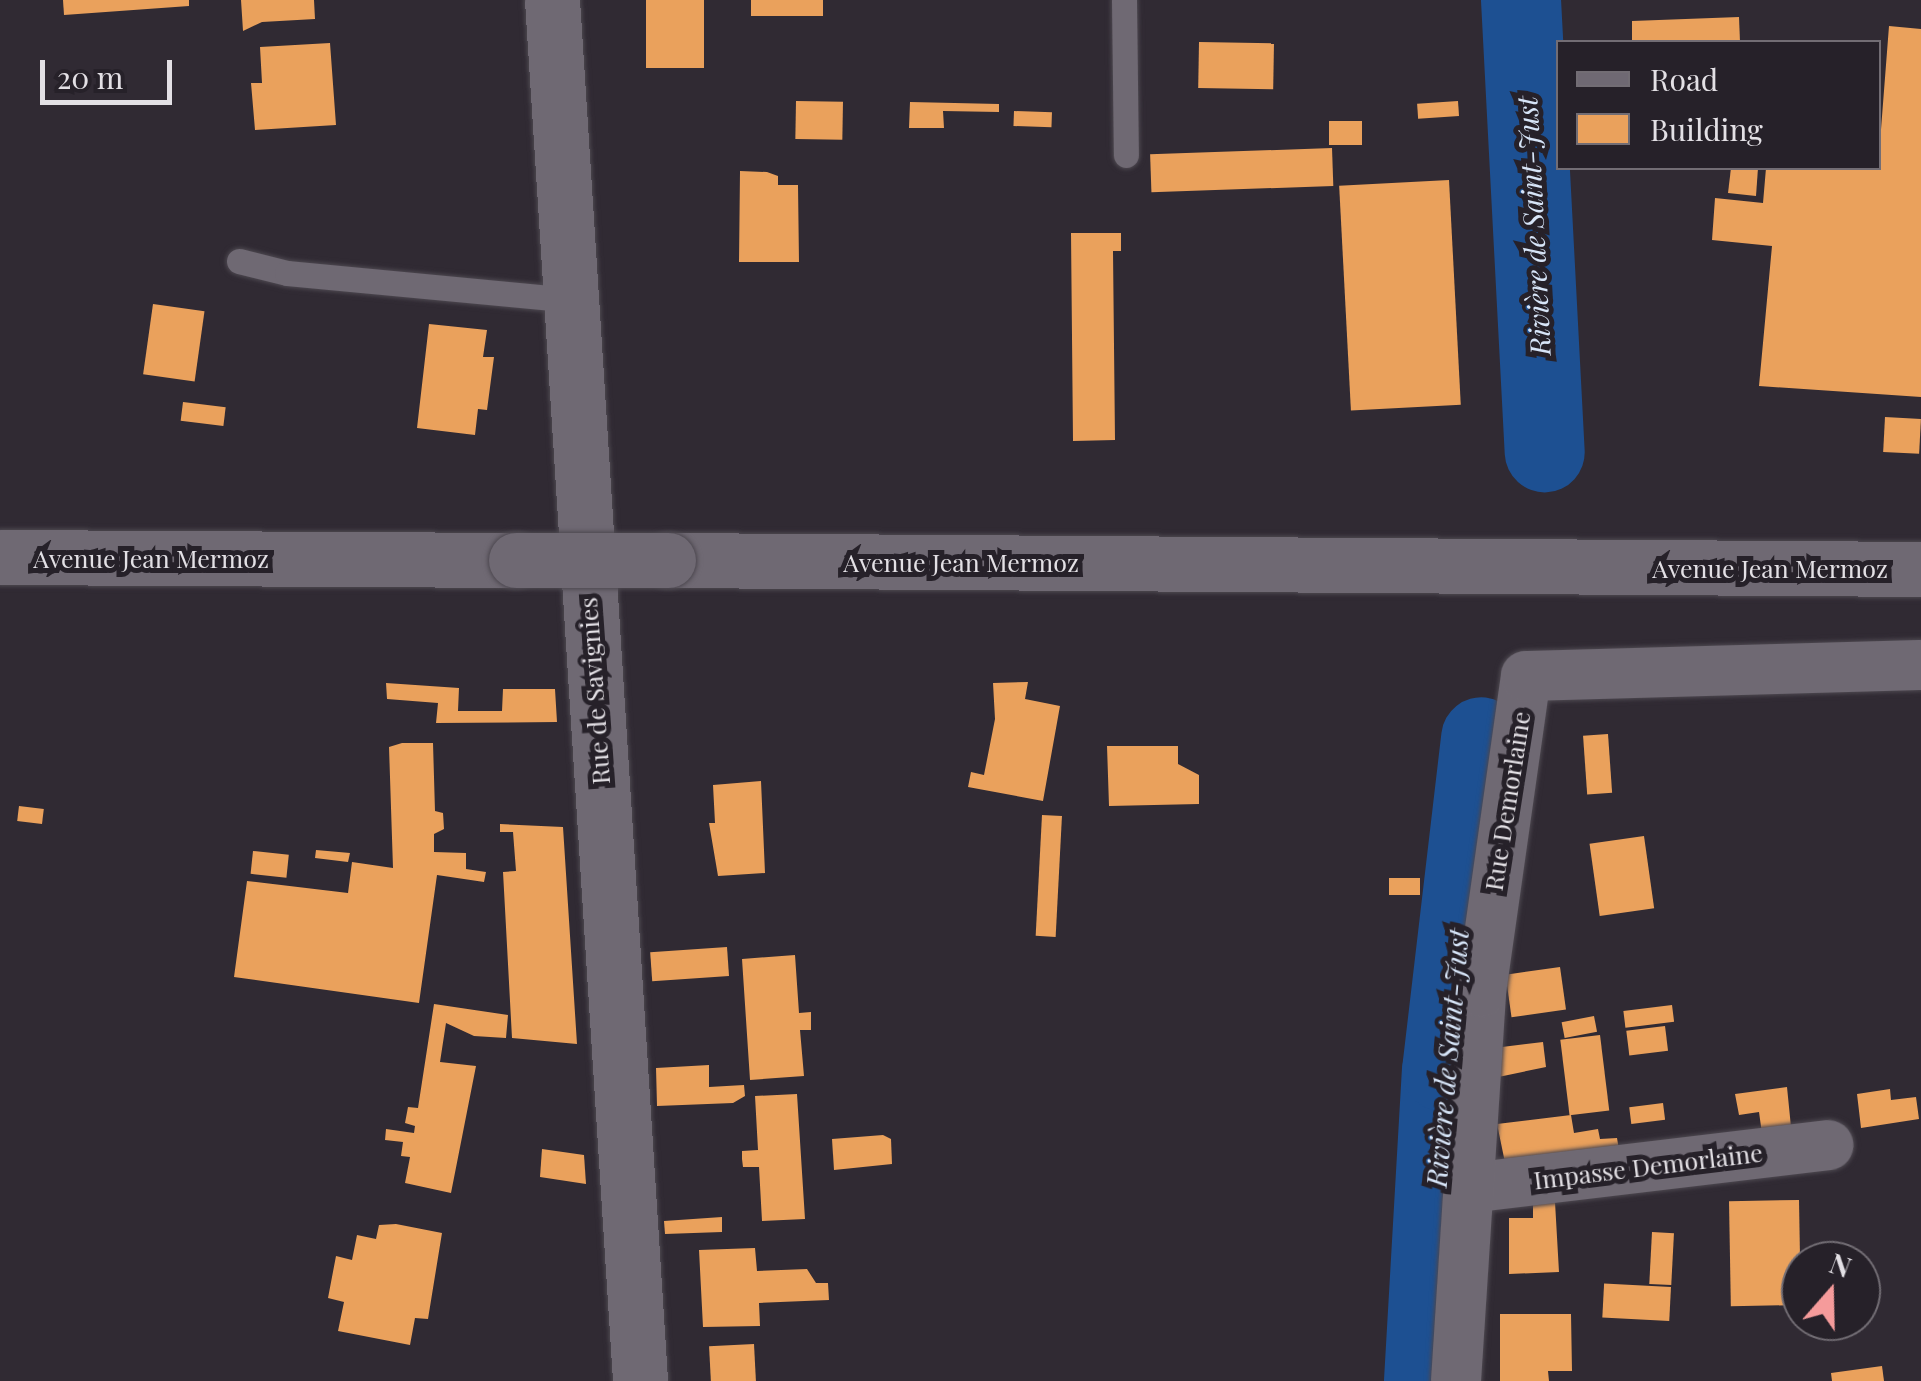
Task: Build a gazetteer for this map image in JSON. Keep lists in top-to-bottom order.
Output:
{
  "streets": {
    "main road": ["Avenue Jean Mermoz", "Rue de Savignies"],
    "street": ["Rue Demorlaine", "Impasse Demorlaine"]
  },
  "crossings": [
    ["Rue Demorlaine", "Impasse Demorlaine"]
  ],
  "water": ["Rivière de Saint-Just"],
  "legend": ["Road", "Building"],
  "scale_bar": "20 m",
  "north": "top"
}
